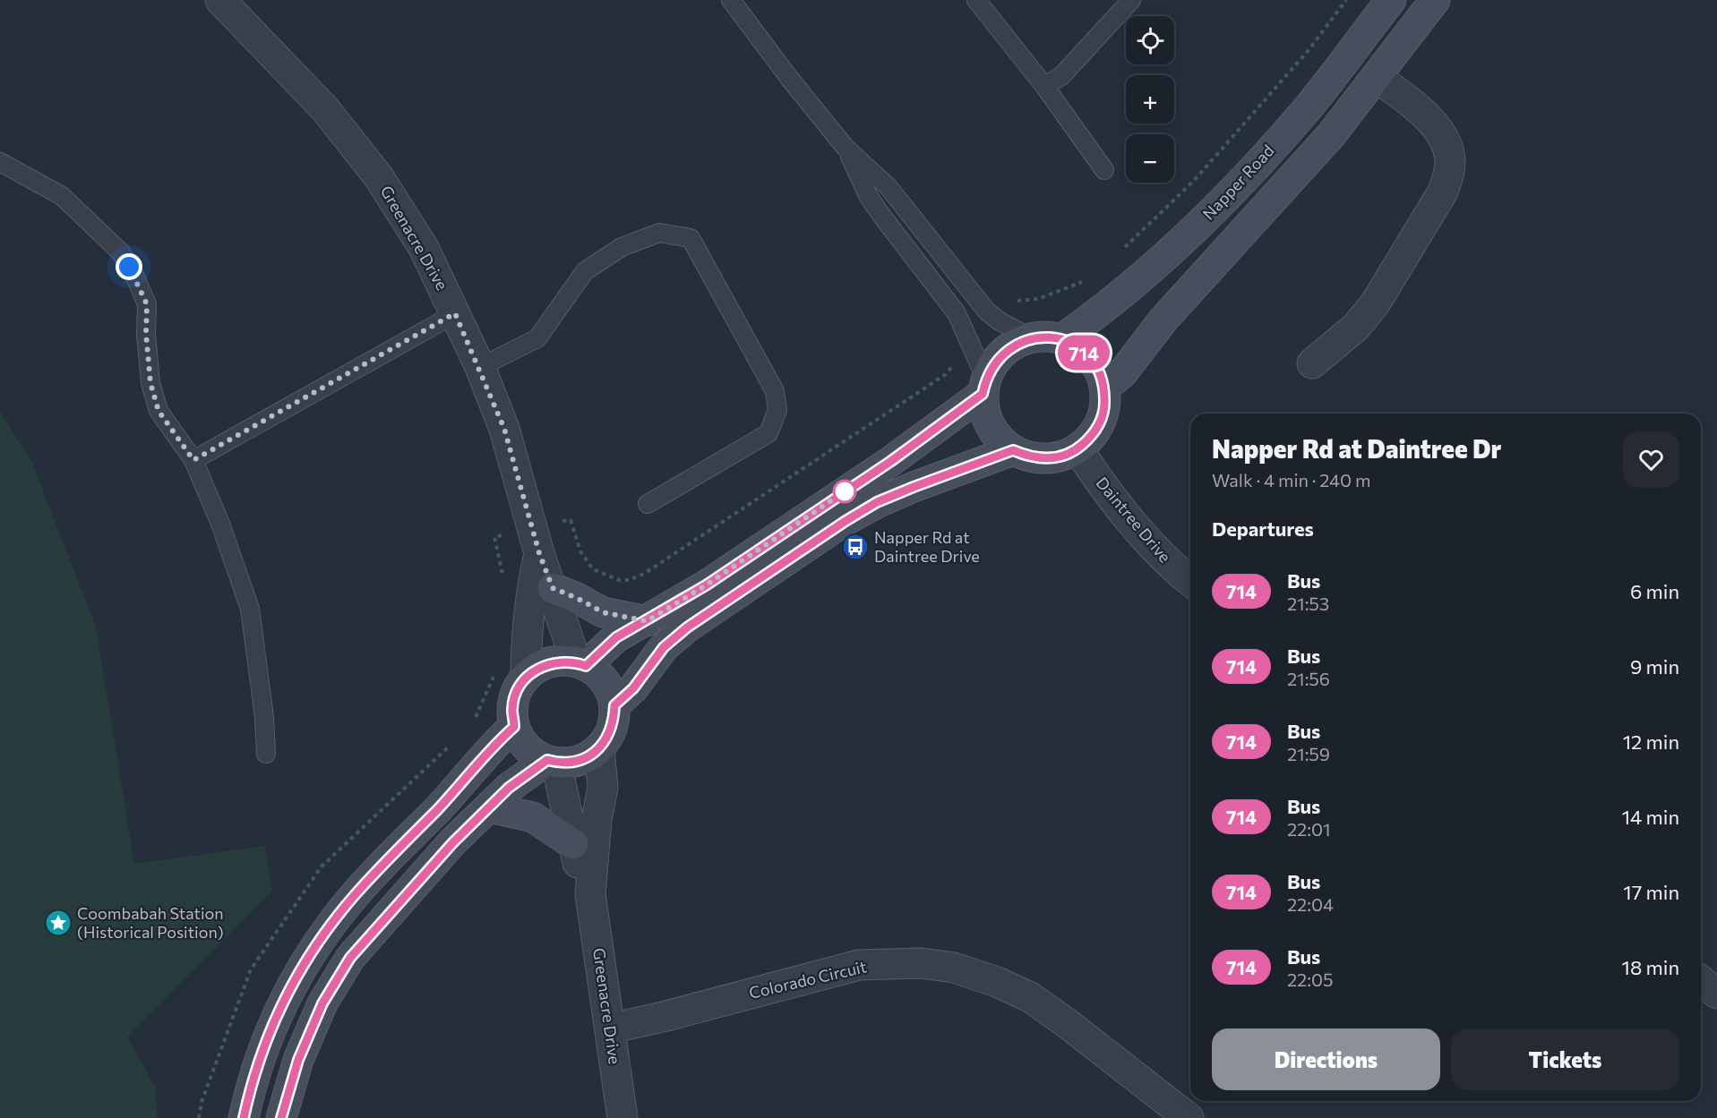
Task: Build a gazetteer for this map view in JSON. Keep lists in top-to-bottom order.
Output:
{
  "streets": {
    "main road": ["Napper Road"],
    "street": ["Greenacre Drive", "Daintree Drive", "Colorado Circuit"]
  },
  "crossings": [
    ["Napper Road", "Daintree Drive"],
    ["Greenacre Drive", "Colorado Circuit"]
  ],
  "places": {
    "bus stop": ["Napper Rd at Daintree Drive"],
    "place": ["Coombabah Station (Historical Position)"]
  },
  "lines": ["bus line 714"],
  "page": {
    "on_map": "714",
    "map_buttons": ["+", "−"],
    "heading": [
      ["Napper Rd at Daintree Dr", "Walk · 4 min · 240 m"],
      "Departures"
    ],
    "list": [
      {
        "mark": "714",
        "name": "Bus",
        "note": "21:53",
        "value": "6 min"
      },
      {
        "mark": "714",
        "name": "Bus",
        "note": "21:56",
        "value": "9 min"
      },
      {
        "mark": "714",
        "name": "Bus",
        "note": "21:59",
        "value": "12 min"
      },
      {
        "mark": "714",
        "name": "Bus",
        "note": "22:01",
        "value": "14 min"
      },
      {
        "mark": "714",
        "name": "Bus",
        "note": "22:04",
        "value": "17 min"
      },
      {
        "mark": "714",
        "name": "Bus",
        "note": "22:05",
        "value": "18 min"
      }
    ],
    "buttons": ["Directions", "Tickets"]
  }
}
